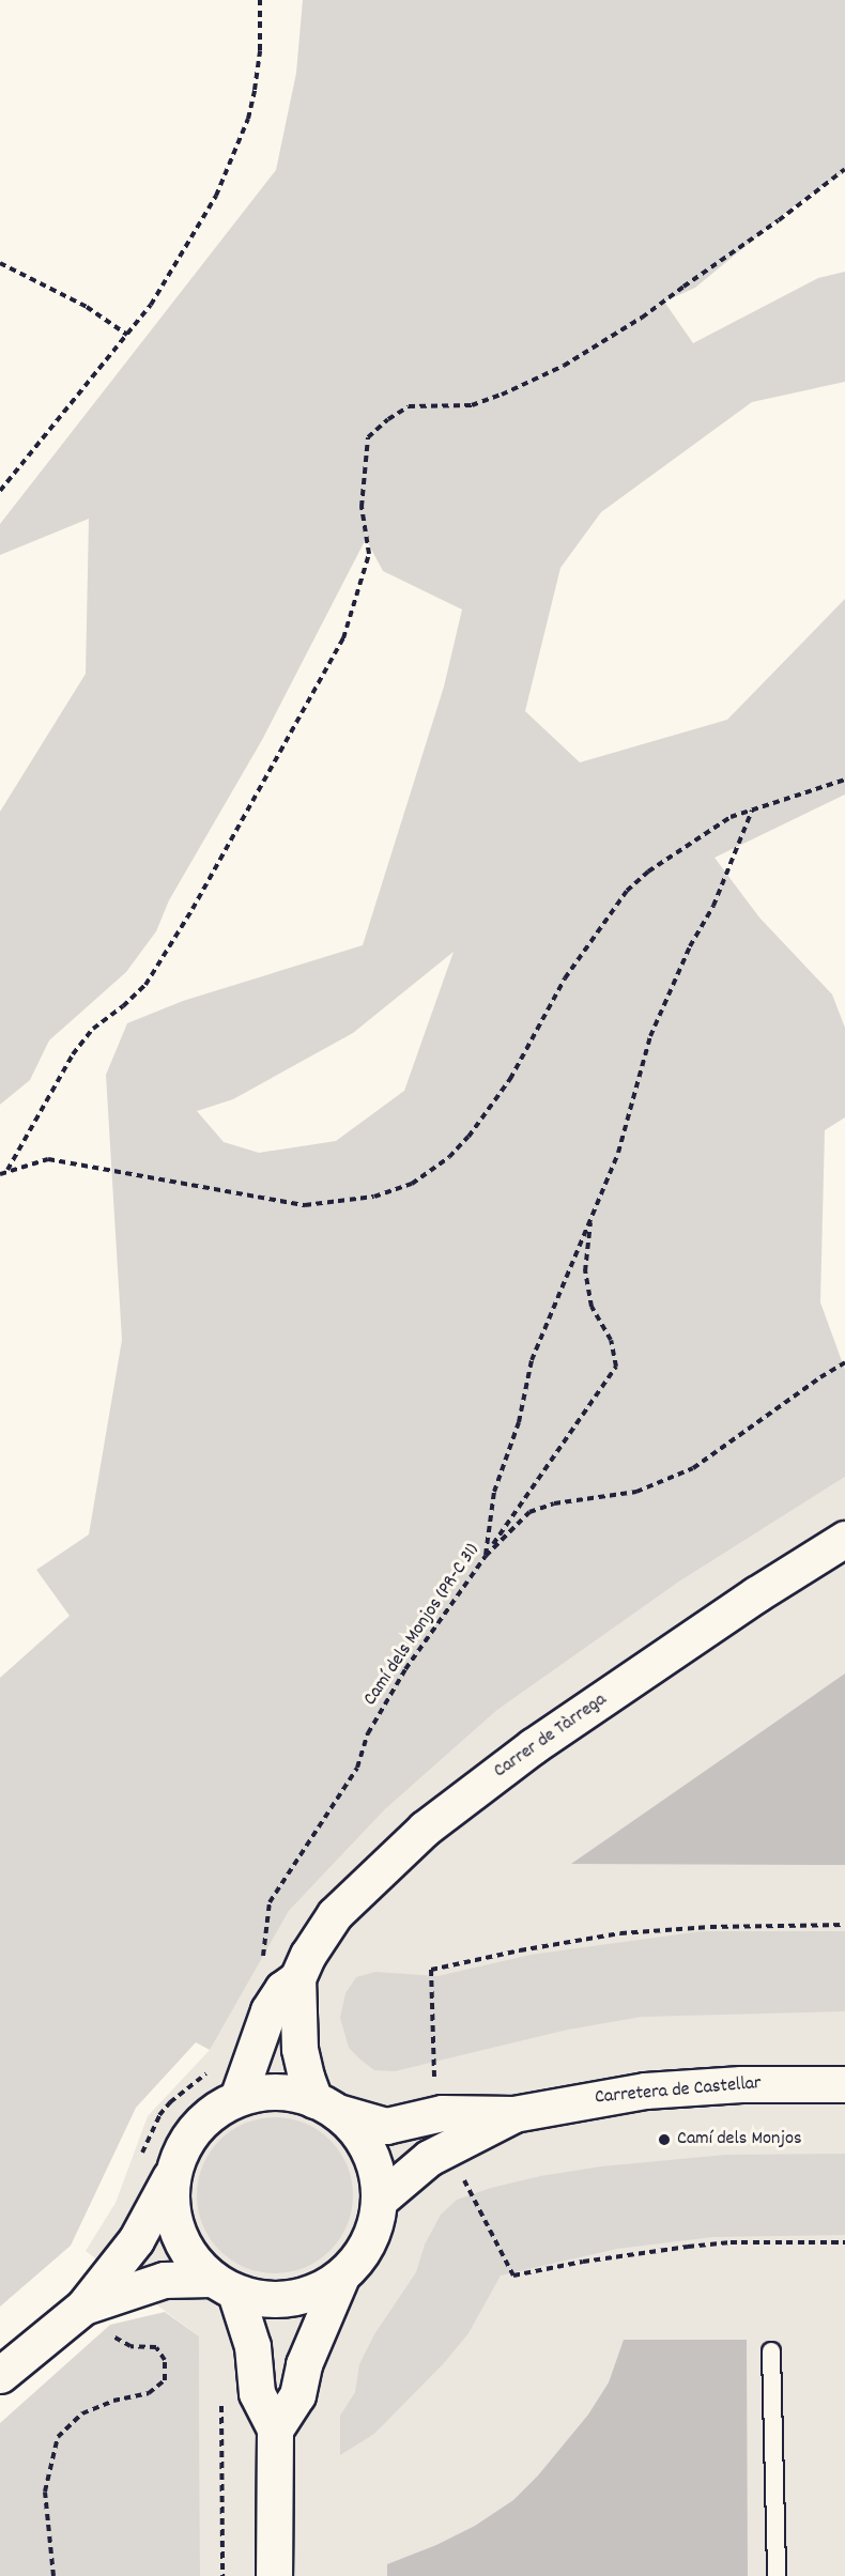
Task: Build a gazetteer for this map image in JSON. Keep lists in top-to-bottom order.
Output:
{
  "streets": {
    "street": ["Carrer de Tàrrega", "Carretera de Castellar"],
    "path": ["Camí dels Monjos (PR-C 31)"]
  },
  "crossings": [
    ["Carrer de Tàrrega", "Carretera de Castellar"]
  ],
  "places": ["Camí dels Monjos"]
}
